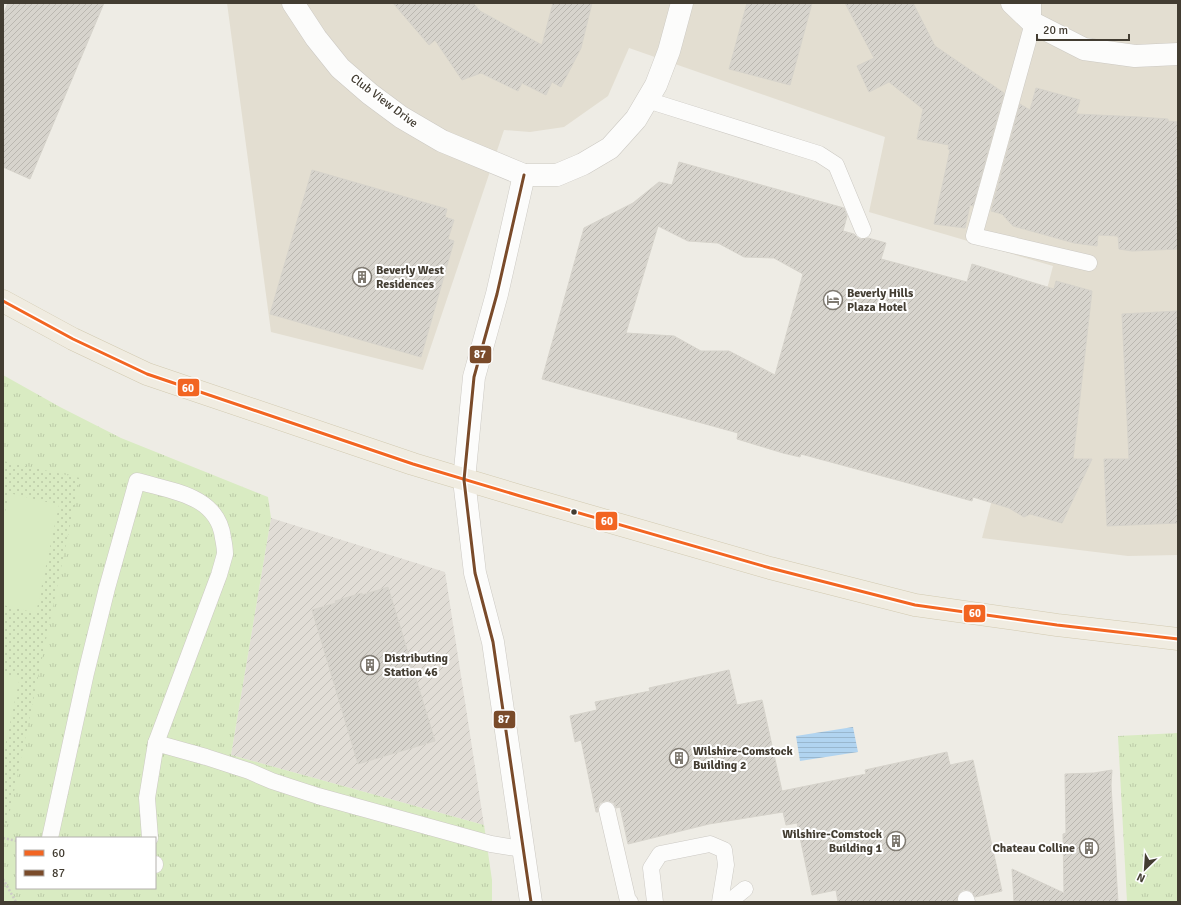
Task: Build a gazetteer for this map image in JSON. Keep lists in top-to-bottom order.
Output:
{
  "streets": {
    "street": ["Club View Drive"]
  },
  "places": {
    "building": [
      "Beverly West Residences",
      "Distributing Station 46",
      "Wilshire-Comstock Building 2",
      "Wilshire-Comstock Building 1",
      "Chateau Colline"
    ],
    "hotel": ["Beverly Hills Plaza Hotel"]
  },
  "lines": ["transit line 87", "transit line 60"],
  "legend": ["60", "87"],
  "scale_bar": "20 m",
  "north": "bottom left"
}
